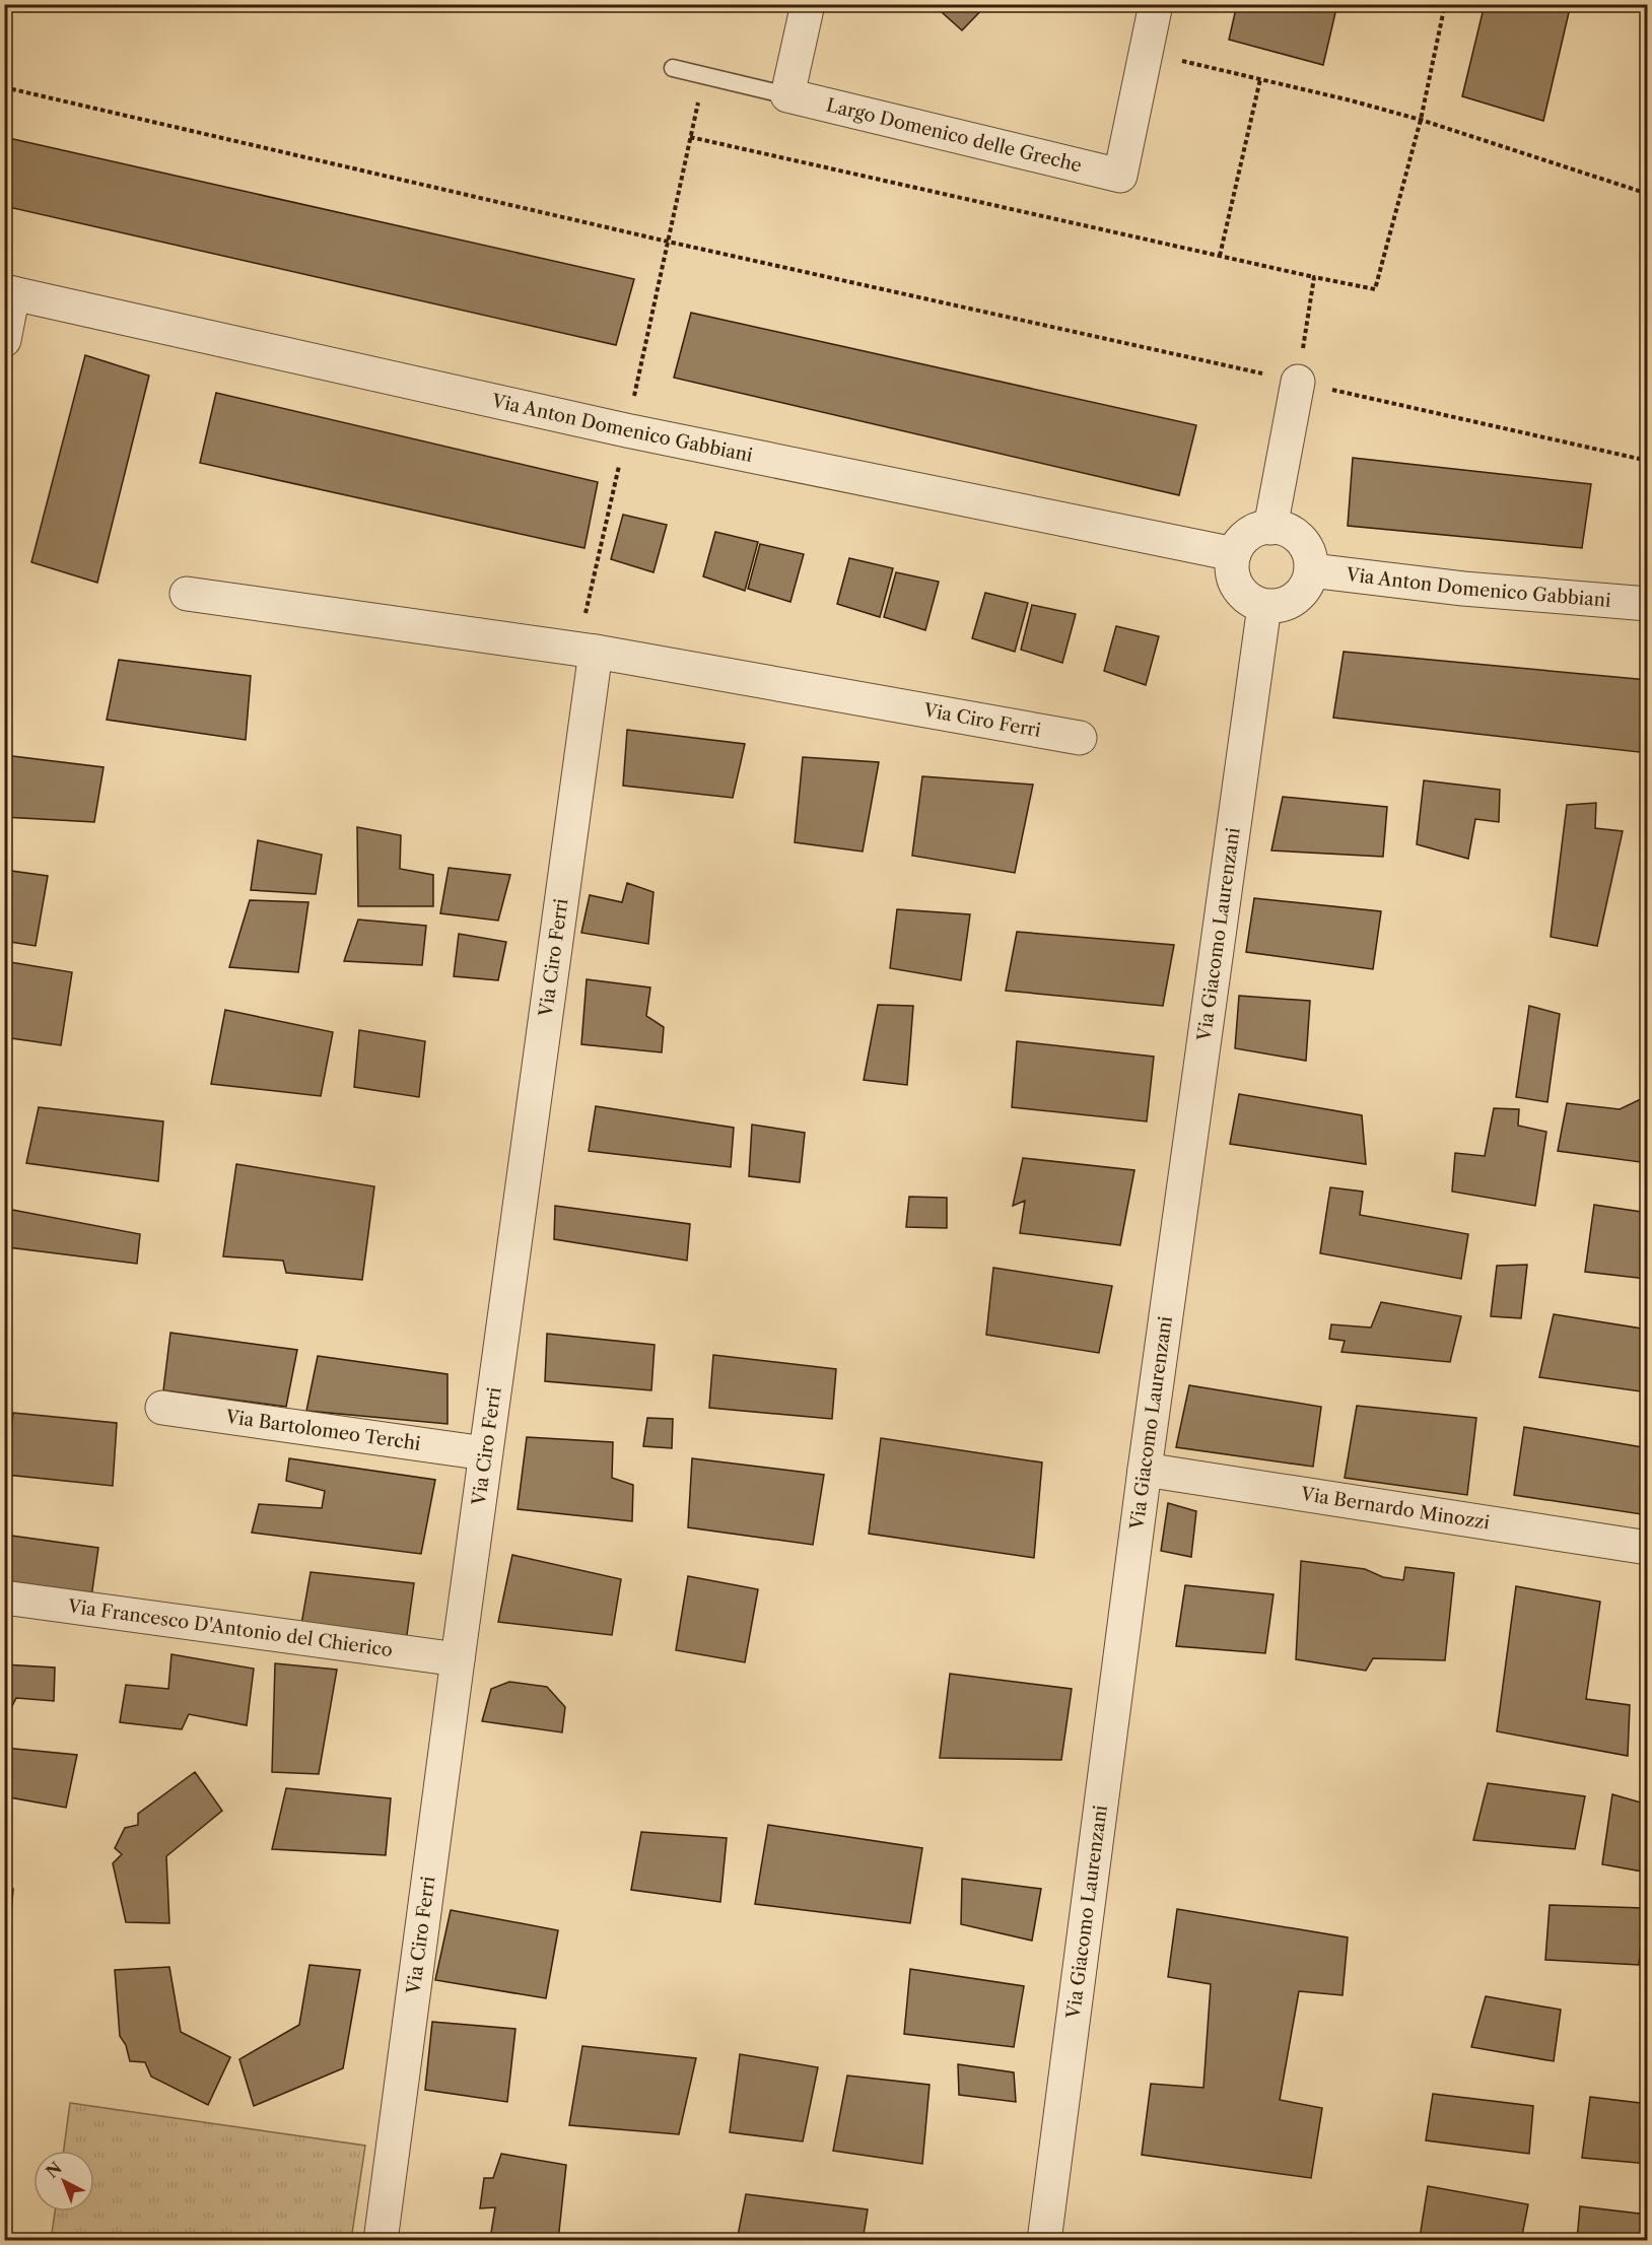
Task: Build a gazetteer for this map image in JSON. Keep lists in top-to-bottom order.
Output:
{
  "streets": {
    "street": [
      "Largo Domenico delle Greche",
      "Via Anton Domenico Gabbiani",
      "Via Ciro Ferri",
      "Via Giacomo Laurenzani",
      "Via Bartolomeo Terchi",
      "Via Bernardo Minozzi",
      "Via Francesco D'Antonio del Chierico"
    ]
  },
  "crossings": [
    ["Via Anton Domenico Gabbiani", "Via Giacomo Laurenzani"],
    ["Via Ciro Ferri", "Via Bartolomeo Terchi"],
    ["Via Ciro Ferri", "Via Francesco D'Antonio del Chierico"],
    ["Via Giacomo Laurenzani", "Via Bernardo Minozzi"]
  ],
  "north": "top left"
}
